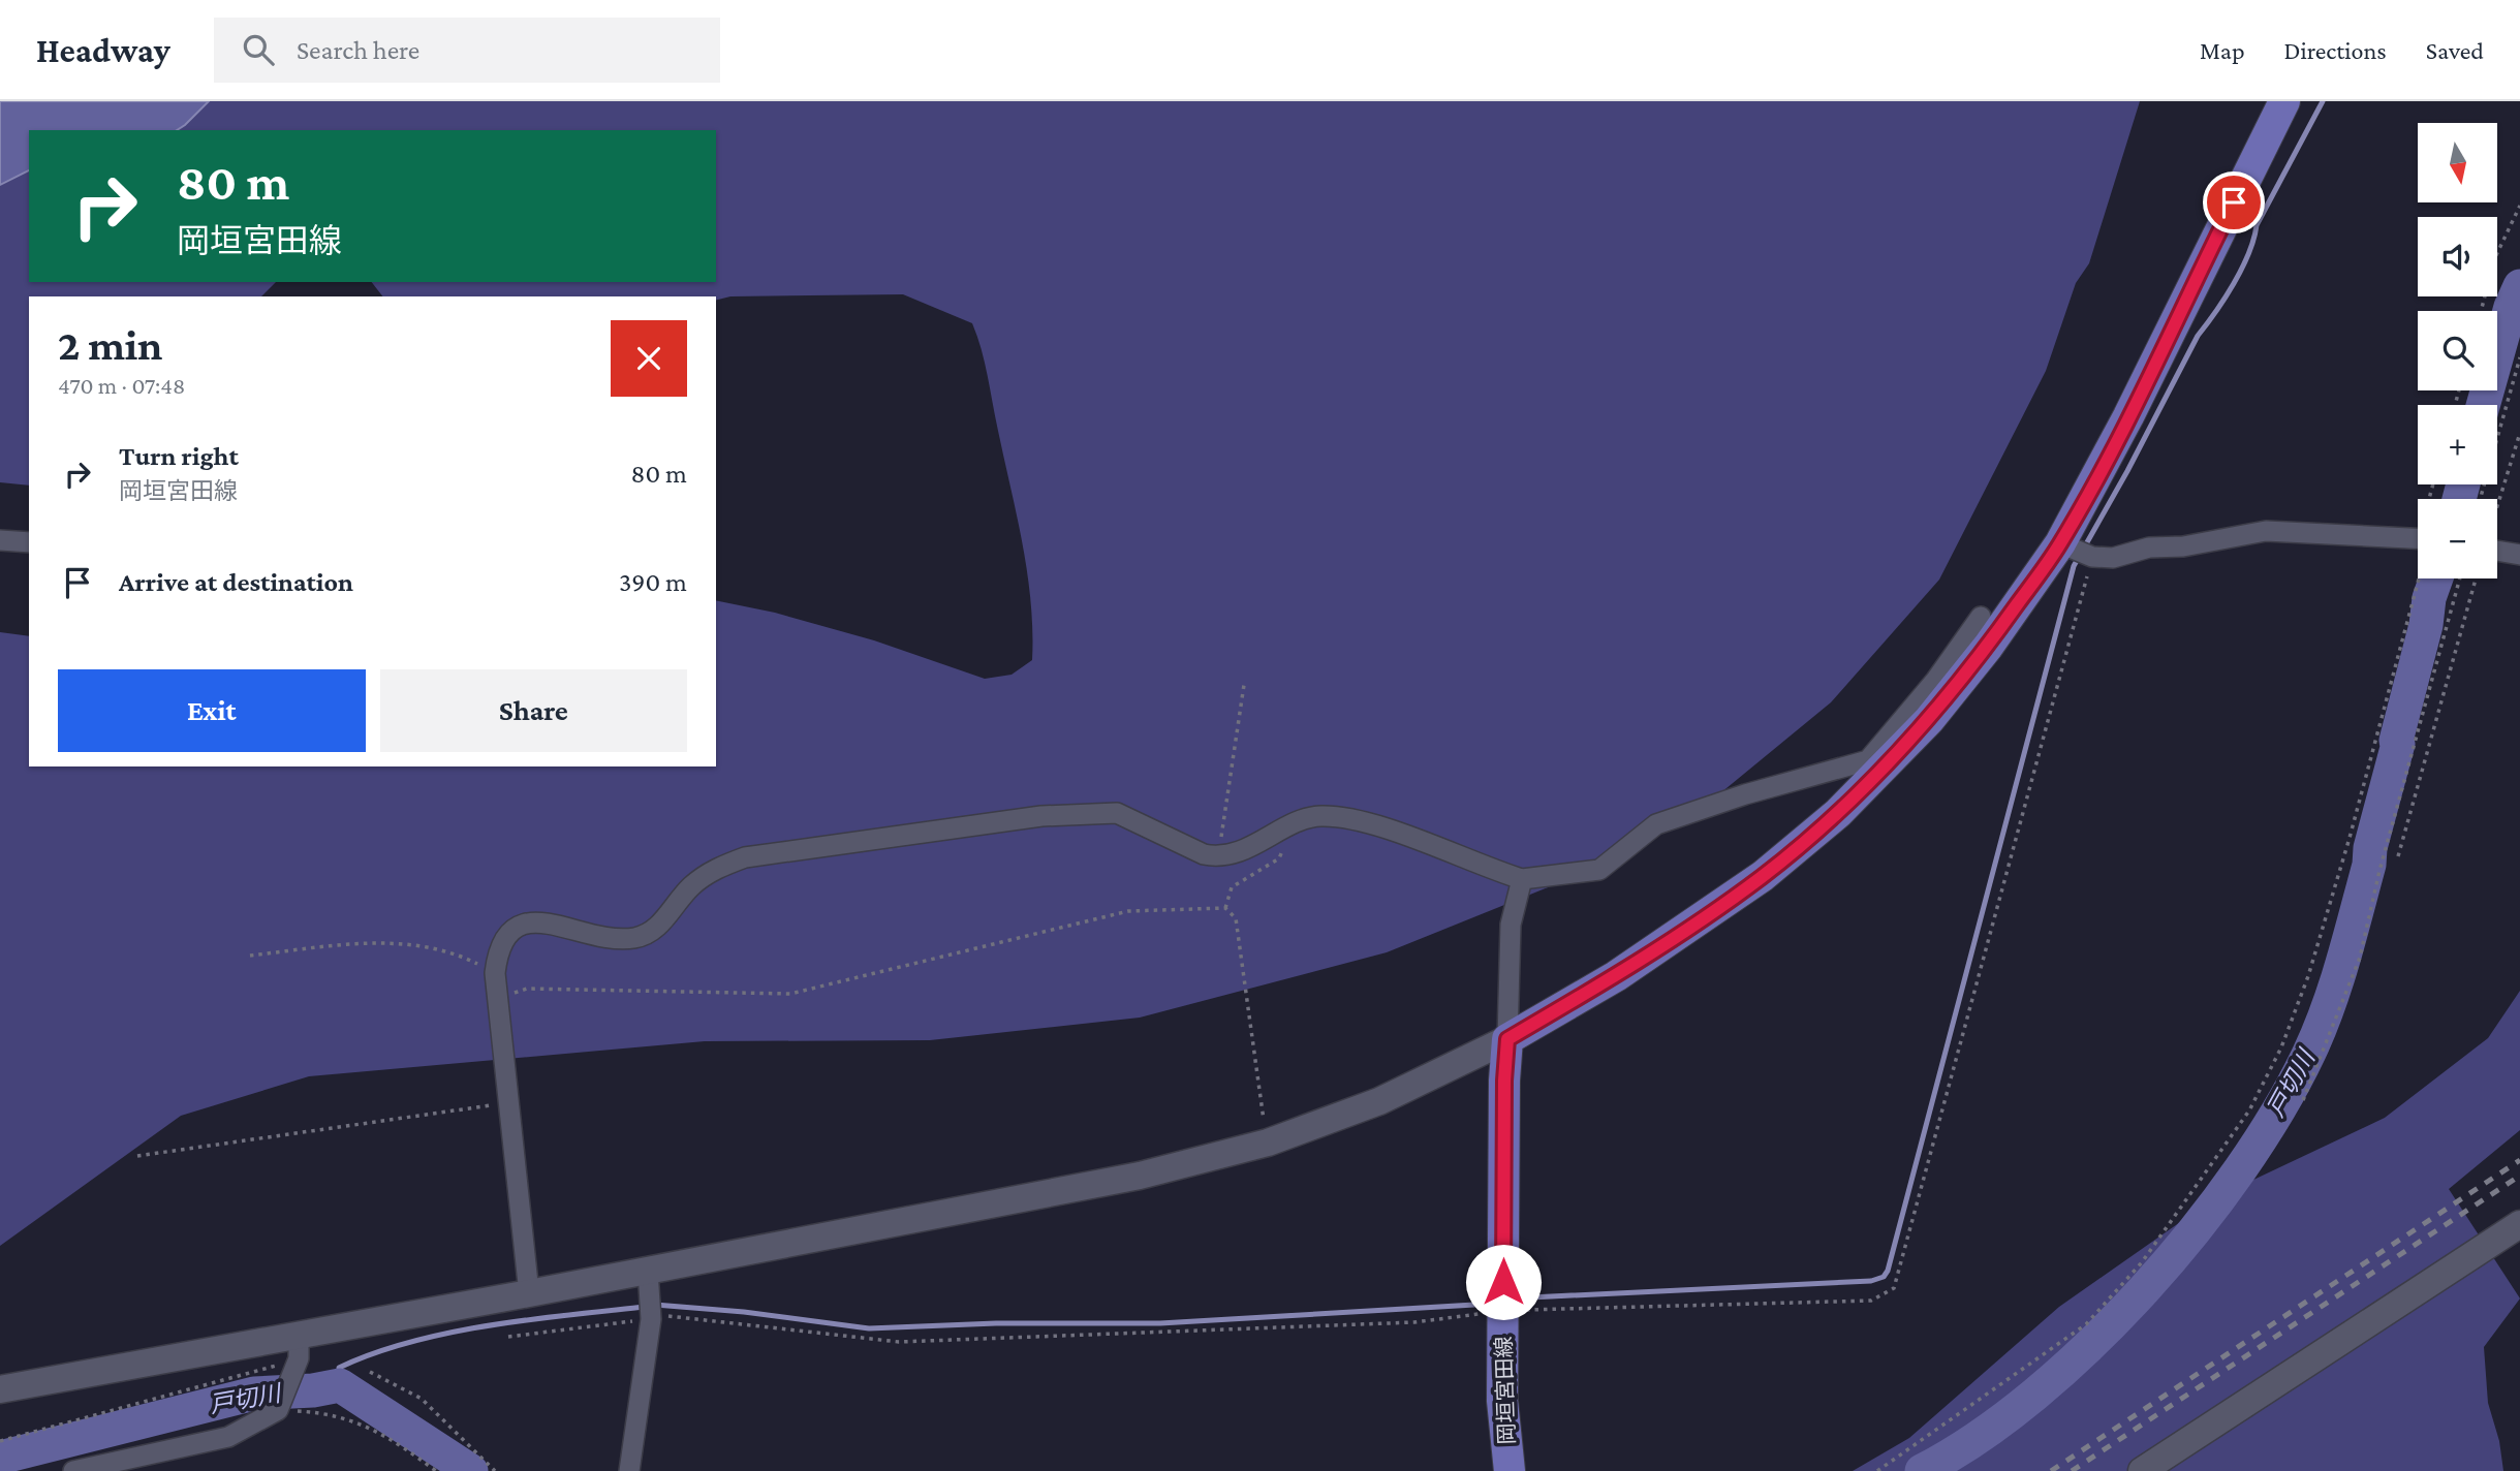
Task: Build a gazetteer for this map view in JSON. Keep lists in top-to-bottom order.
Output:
{
  "streets": {
    "main road": ["岡垣宮田線"]
  },
  "water": ["戸切川"],
  "north": "bottom",
  "page": {
    "header": "Headway",
    "search": "Search here",
    "nav": ["Map", "Directions", "Saved"],
    "map_buttons": ["+", "−"],
    "turn": ["80 m", "岡垣宮田線"],
    "heading": ["2 min", "470 m · 07:48"],
    "list": [
      {
        "name": "Turn right",
        "note": "岡垣宮田線",
        "value": "80 m"
      },
      {
        "name": "Arrive at destination",
        "value": "390 m"
      }
    ],
    "buttons": ["Exit", "Share"]
  }
}
